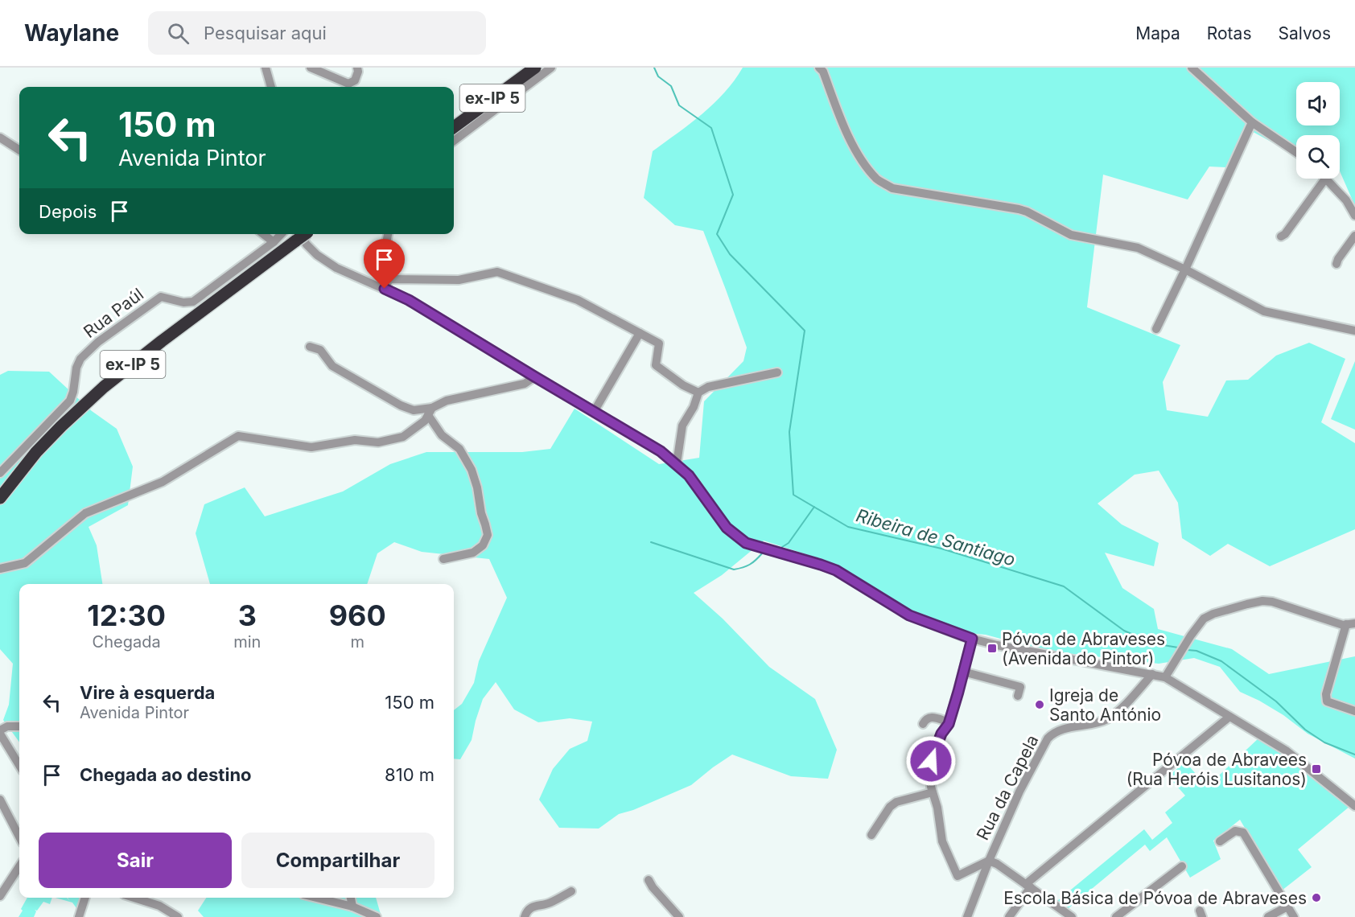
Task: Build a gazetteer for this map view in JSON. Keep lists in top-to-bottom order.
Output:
{
  "streets": {
    "highway": ["ex-IP 5"],
    "street": ["Rua Paúl", "Rua da Capela"]
  },
  "water": ["Ribeira de Santiago"],
  "places": {
    "transit": ["Póvoa de Abraveses (Avenida do Pintor)", "Póvoa de Abravees (Rua Heróis Lusitanos)"],
    "other": ["Igreja de Santo António", "Escola Básica de Póvoa de Abraveses"]
  },
  "page": {
    "header": "Waylane",
    "search": "Pesquisar aqui",
    "nav": ["Mapa", "Rotas", "Salvos"],
    "turn": ["150 m", "Avenida Pintor"],
    "then": "Depois",
    "eta": [
      "12:30",
      "Chegada",
      "3",
      "min",
      "960",
      "m"
    ],
    "list": [
      {
        "name": "Vire à esquerda",
        "note": "Avenida Pintor",
        "value": "150 m"
      },
      {
        "name": "Chegada ao destino",
        "value": "810 m"
      }
    ],
    "buttons": ["Sair", "Compartilhar"]
  }
}
